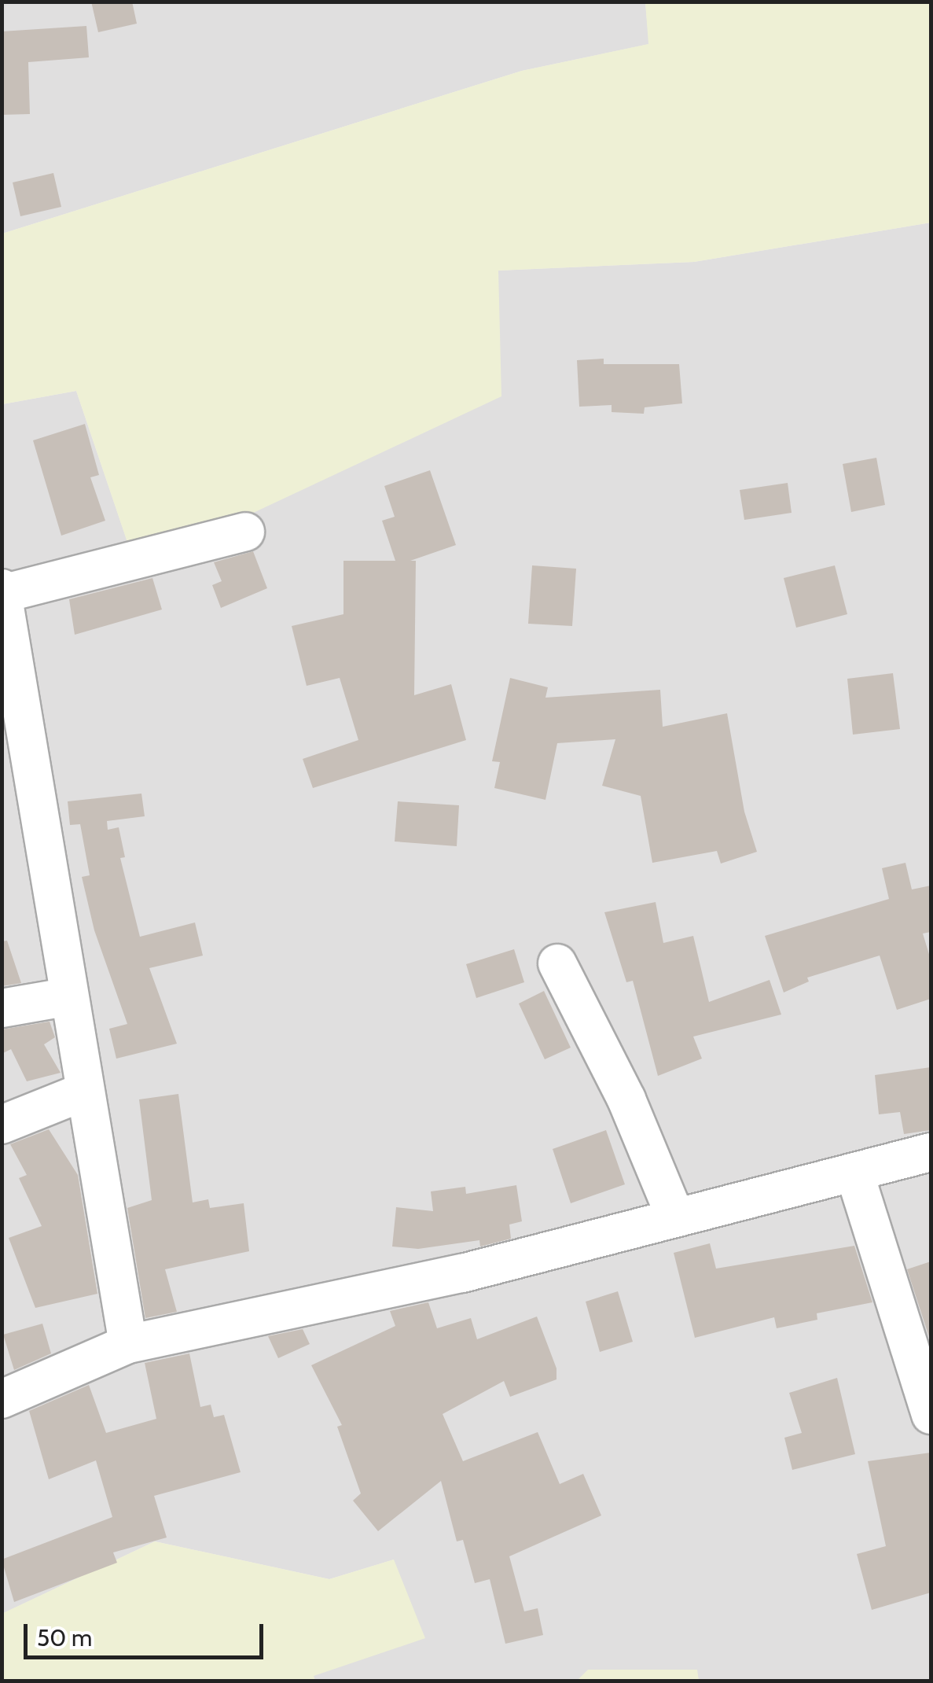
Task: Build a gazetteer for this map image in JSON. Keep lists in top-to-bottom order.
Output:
{
  "scale_bar": "50 m"
}
